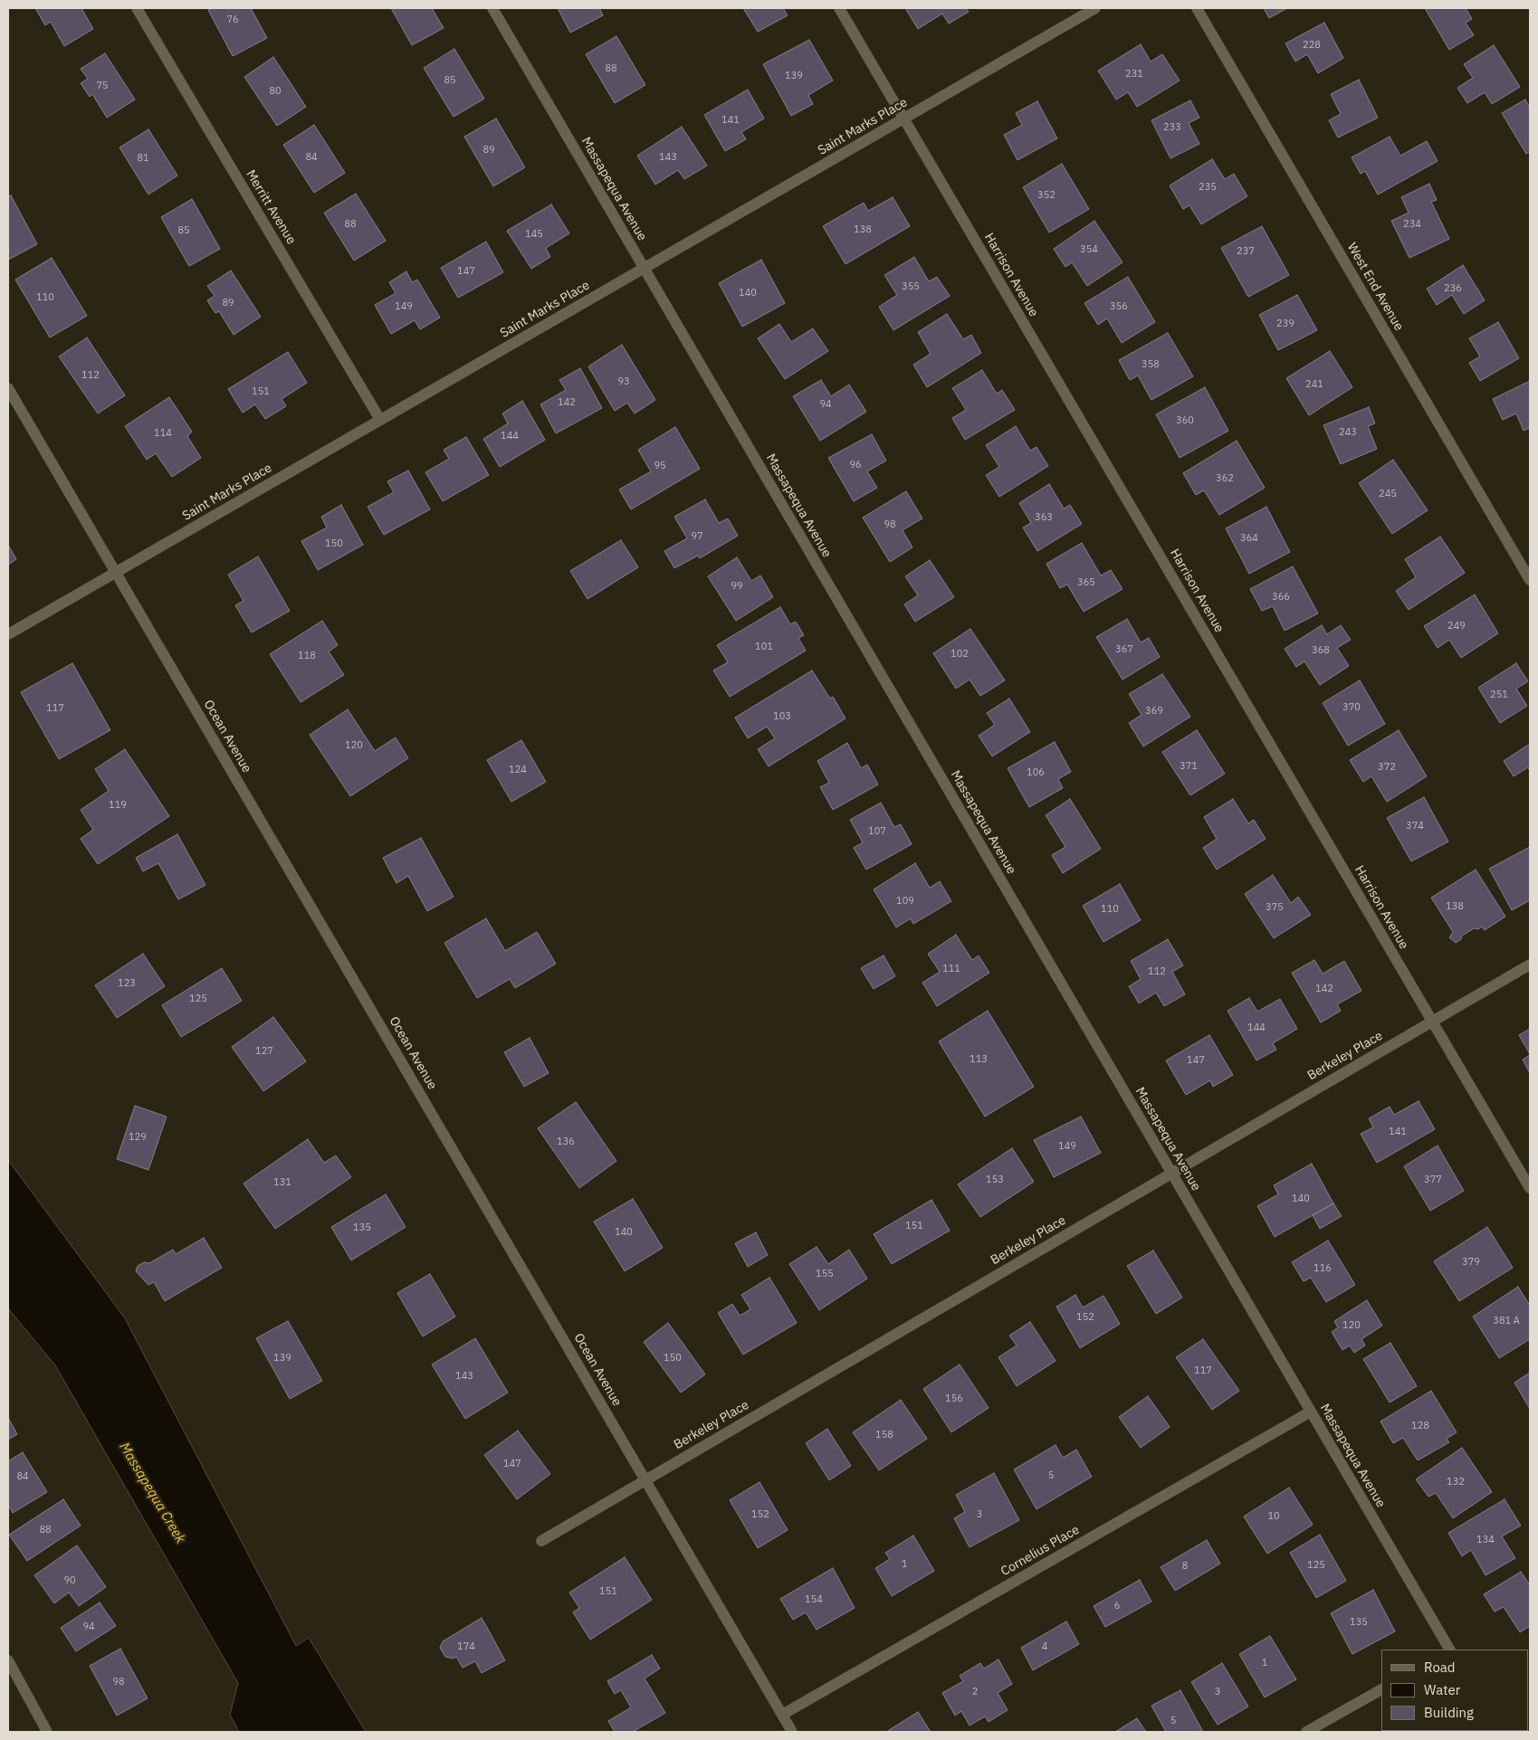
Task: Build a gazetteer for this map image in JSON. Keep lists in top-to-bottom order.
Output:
{
  "streets": {
    "street": [
      "Saint Marks Place",
      "Massapequa Avenue",
      "Merritt Avenue",
      "Harrison Avenue",
      "West End Avenue",
      "Ocean Avenue",
      "Berkeley Place",
      "Cornelius Place"
    ]
  },
  "crossings": [
    ["Saint Marks Place", "Massapequa Avenue"],
    ["Saint Marks Place", "Merritt Avenue"],
    ["Saint Marks Place", "Harrison Avenue"],
    ["Saint Marks Place", "Ocean Avenue"],
    ["Massapequa Avenue", "Berkeley Place"],
    ["Massapequa Avenue", "Cornelius Place"],
    ["Harrison Avenue", "Berkeley Place"],
    ["Ocean Avenue", "Berkeley Place"],
    ["Ocean Avenue", "Cornelius Place"]
  ],
  "water": ["Massapequa Creek"],
  "house_numbers": [
    "76",
    "228",
    "88",
    "231",
    "139",
    "85",
    "75",
    "80",
    "141",
    "233",
    "89",
    "84",
    "143",
    "81",
    "235",
    "352",
    "88",
    "234",
    "138",
    "85",
    "145",
    "354",
    "237",
    "147",
    "355",
    "236",
    "140",
    "110",
    "89",
    "149",
    "356",
    "239",
    "358",
    "112",
    "93",
    "241",
    "151",
    "142",
    "94",
    "360",
    "243",
    "114",
    "144",
    "96",
    "95",
    "362",
    "245",
    "363",
    "98",
    "97",
    "364",
    "150",
    "365",
    "99",
    "366",
    "249",
    "101",
    "367",
    "368",
    "102",
    "118",
    "251",
    "370",
    "117",
    "369",
    "103",
    "120",
    "371",
    "372",
    "124",
    "106",
    "119",
    "374",
    "107",
    "109",
    "138",
    "375",
    "110",
    "111",
    "112",
    "123",
    "142",
    "125",
    "144",
    "127",
    "113",
    "147",
    "141",
    "129",
    "136",
    "149",
    "153",
    "377",
    "131",
    "140",
    "151",
    "135",
    "140",
    "379",
    "116",
    "155",
    "152",
    "381 A",
    "120",
    "139",
    "150",
    "117",
    "143",
    "156",
    "128",
    "158",
    "147",
    "5",
    "84",
    "132",
    "152",
    "3",
    "10",
    "88",
    "134",
    "1",
    "125",
    "8",
    "90",
    "151",
    "154",
    "6",
    "135",
    "94",
    "174",
    "4",
    "1",
    "98",
    "2",
    "3",
    "5"
  ],
  "legend": ["Road", "Water", "Building"]
}
